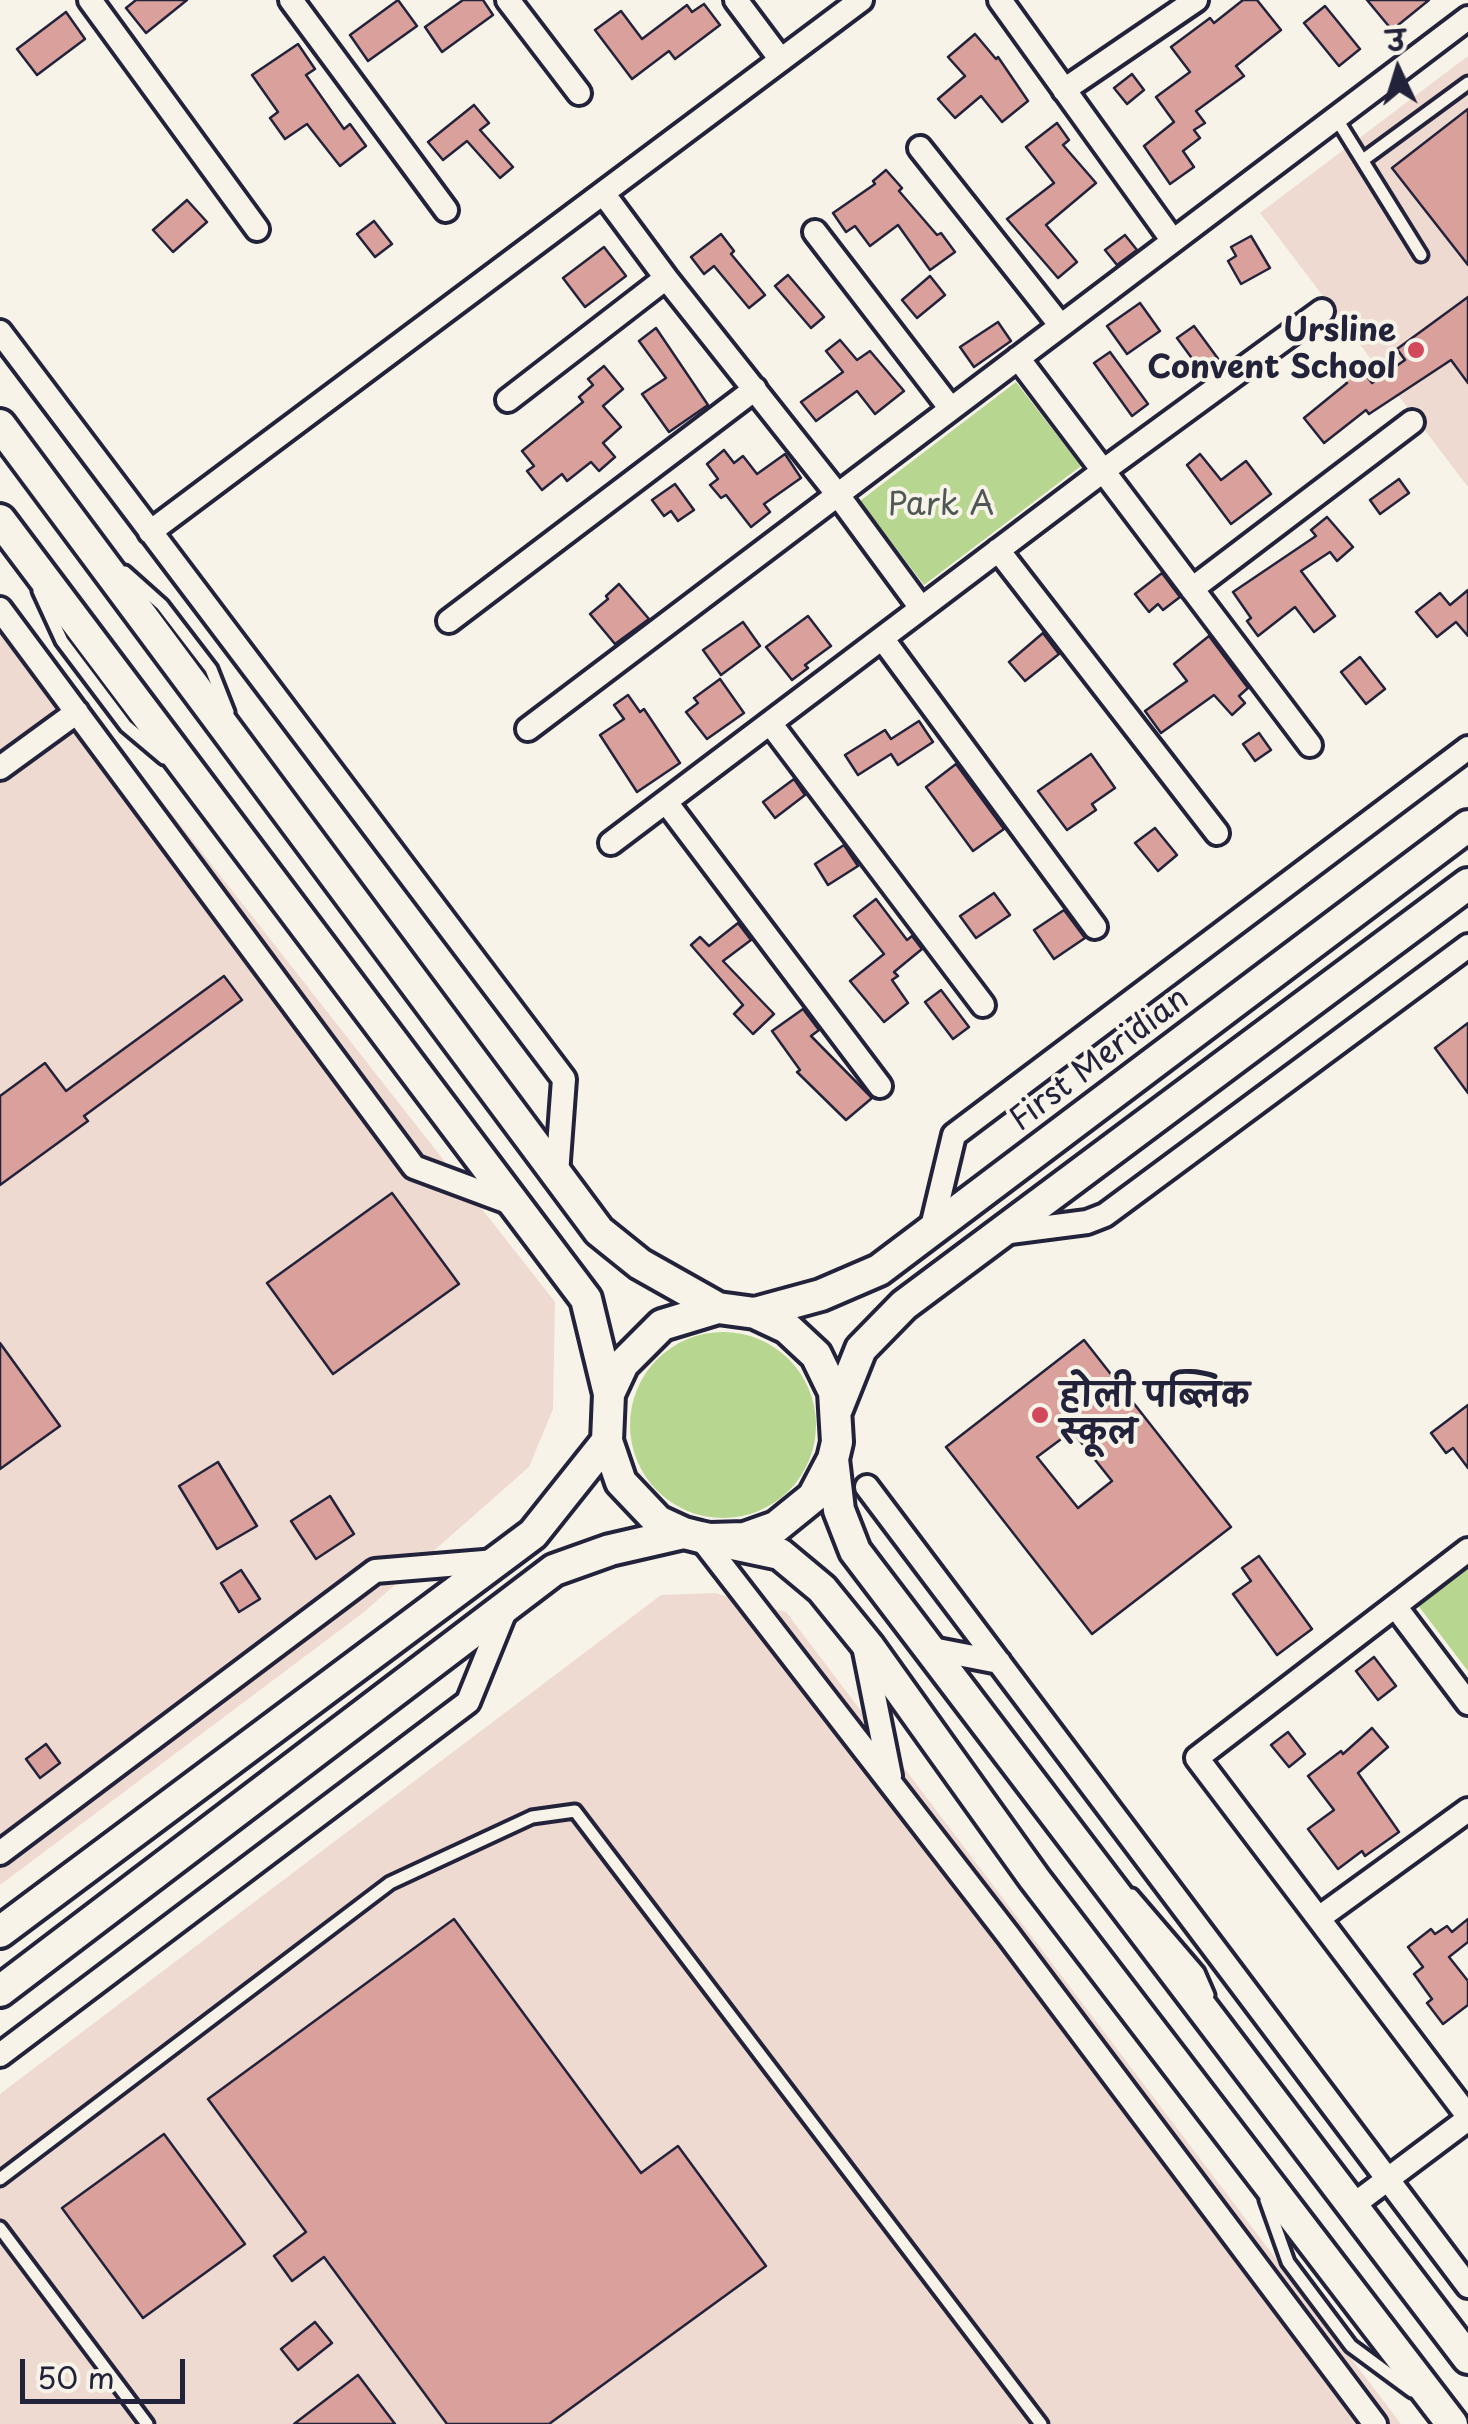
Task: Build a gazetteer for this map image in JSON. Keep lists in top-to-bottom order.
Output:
{
  "streets": {
    "street": ["First Meridian"]
  },
  "parks": ["Park A"],
  "places": ["Ursline Convent School", "होली पब्लिक स्कूल"],
  "scale_bar": "50 m",
  "north": "top"
}
